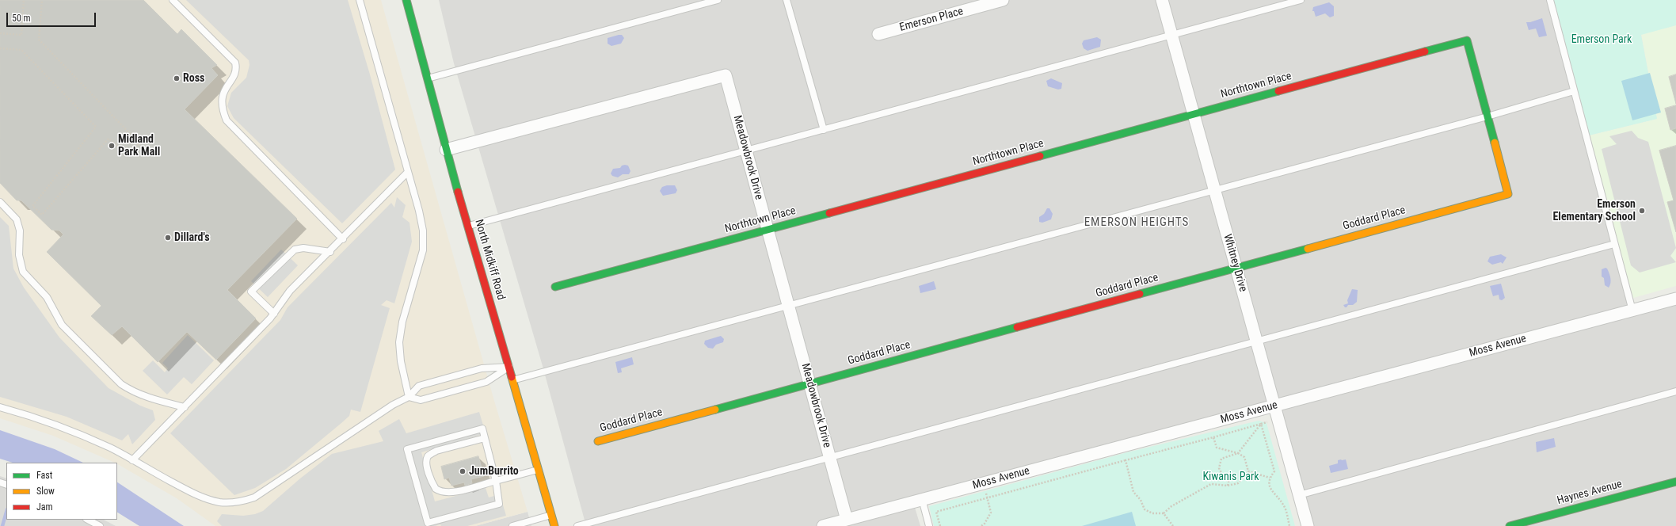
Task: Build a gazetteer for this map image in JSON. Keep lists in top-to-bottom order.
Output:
{
  "streets": {
    "street": [
      "Emerson Place",
      "Northtown Place",
      "Meadowbrook Drive",
      "Goddard Place",
      "North Midkiff Road",
      "Whitney Drive",
      "Moss Avenue",
      "Haynes Avenue"
    ]
  },
  "crossings": [
    ["Northtown Place", "Meadowbrook Drive"],
    ["Northtown Place", "Goddard Place"],
    ["Northtown Place", "Whitney Drive"],
    ["Meadowbrook Drive", "Goddard Place"],
    ["Meadowbrook Drive", "North Midkiff Road"],
    ["Meadowbrook Drive", "Moss Avenue"],
    ["Goddard Place", "Whitney Drive"],
    ["Whitney Drive", "Moss Avenue"]
  ],
  "districts": ["EMERSON HEIGHTS"],
  "parks": ["Emerson Park", "Kiwanis Park"],
  "places": [
    "Ross",
    "Midland Park Mall",
    "Emerson Elementary School",
    "Dillard's",
    "JumBurrito"
  ],
  "legend": ["Fast", "Slow", "Jam"],
  "scale_bar": "50 m"
}
